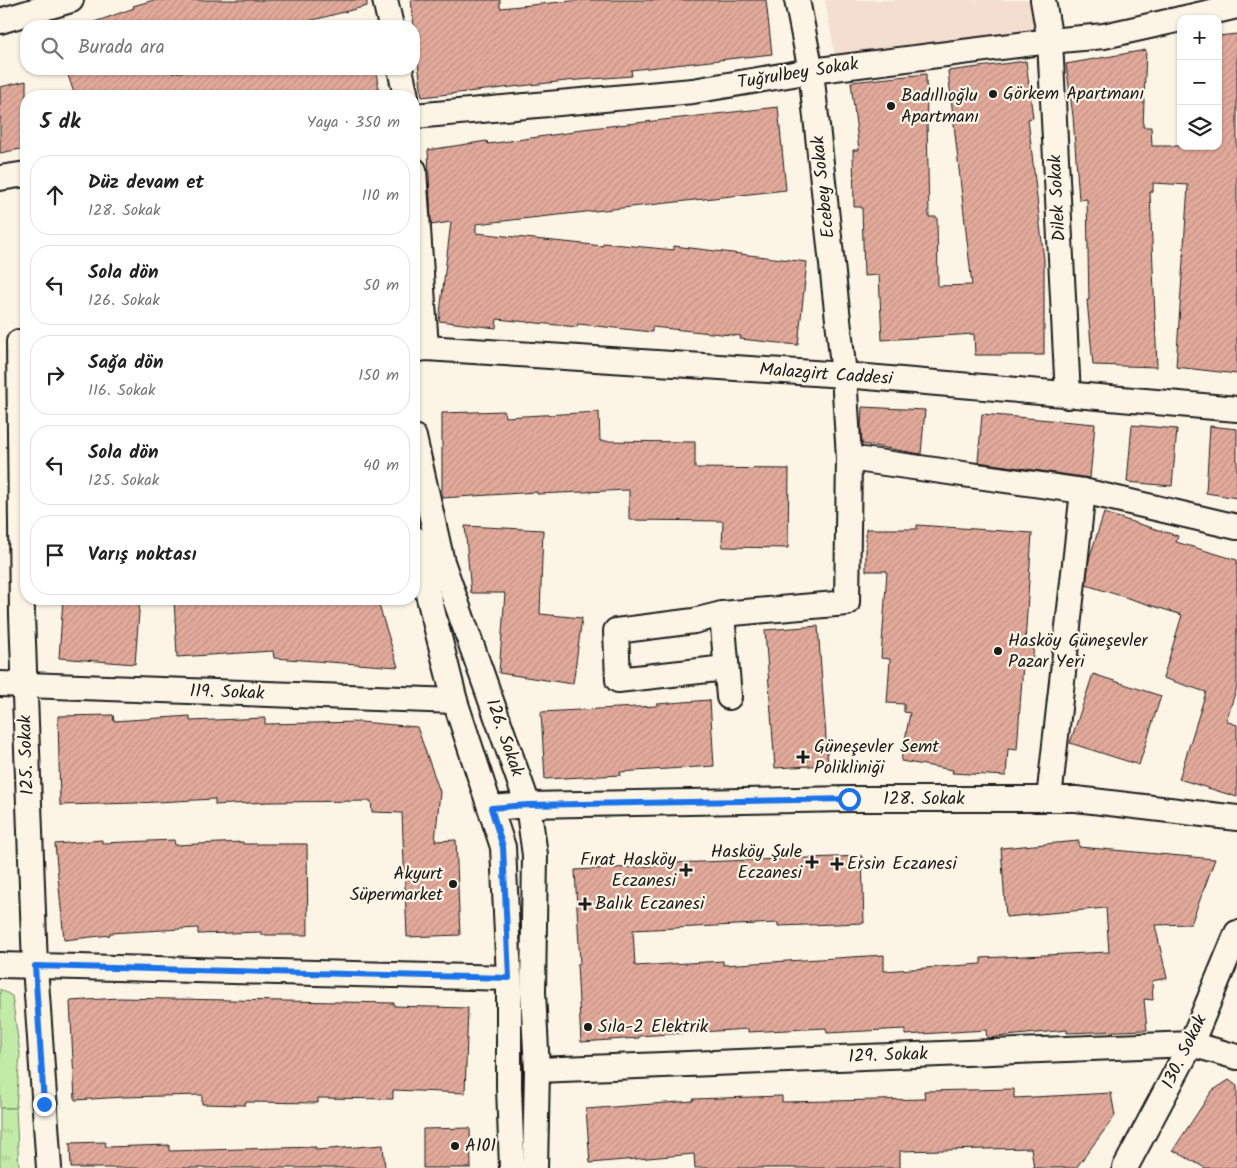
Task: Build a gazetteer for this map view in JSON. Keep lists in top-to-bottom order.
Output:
{
  "streets": {
    "street": [
      "Tuğrulbey Sokak",
      "Ecebey Sokak",
      "Dilek Sokak",
      "Malazgirt Caddesi",
      "119. Sokak",
      "126. Sokak",
      "125. Sokak",
      "128. Sokak",
      "130. Sokak",
      "129. Sokak"
    ]
  },
  "crossings": [
    ["Tuğrulbey Sokak", "Ecebey Sokak"],
    ["Tuğrulbey Sokak", "Dilek Sokak"],
    ["Ecebey Sokak", "Malazgirt Caddesi"],
    ["Dilek Sokak", "Malazgirt Caddesi"],
    ["119. Sokak", "126. Sokak"],
    ["119. Sokak", "125. Sokak"],
    ["126. Sokak", "128. Sokak"],
    ["126. Sokak", "129. Sokak"],
    ["130. Sokak", "129. Sokak"]
  ],
  "places": {
    "other": [
      "Görkem Apartmanı",
      "Badıllıoğlu Apartmanı",
      "Hasköy Güneşevler Pazar Yeri",
      "Akyurt Süpermarket",
      "Sıla-2 Elektrik",
      "A101"
    ],
    "health": [
      "Güneşevler Semt Polikliniği",
      "Hasköy Şule Eczanesi",
      "Ersin Eczanesi",
      "Fırat Hasköy Eczanesi",
      "Balık Eczanesi"
    ]
  },
  "page": {
    "map_buttons": ["+", "−"],
    "search": "Burada ara",
    "heading": ["5 dk", "Yaya · 350 m"],
    "list": [
      ["Düz devam et", "128. Sokak", "110 m"],
      ["Sola dön", "126. Sokak", "50 m"],
      ["Sağa dön", "116. Sokak", "150 m"],
      ["Sola dön", "125. Sokak", "40 m"],
      "Varış noktası"
    ]
  }
}
